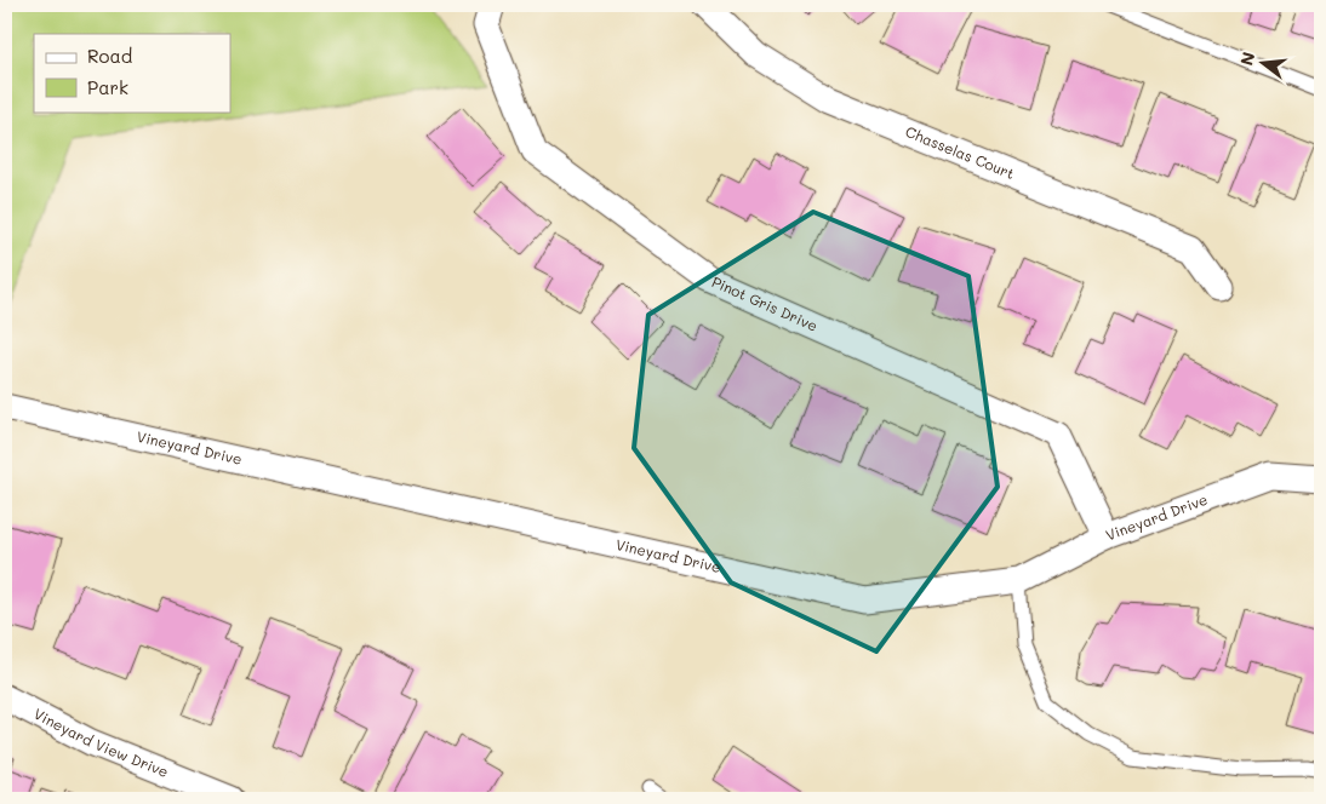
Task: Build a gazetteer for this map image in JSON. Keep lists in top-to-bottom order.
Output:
{
  "streets": {
    "street": [
      "Chasselas Court",
      "Pinot Gris Drive",
      "Vineyard Drive",
      "Vineyard View Drive"
    ]
  },
  "crossings": [
    ["Pinot Gris Drive", "Vineyard Drive"]
  ],
  "legend": ["Road", "Park"],
  "north": "left"
}
